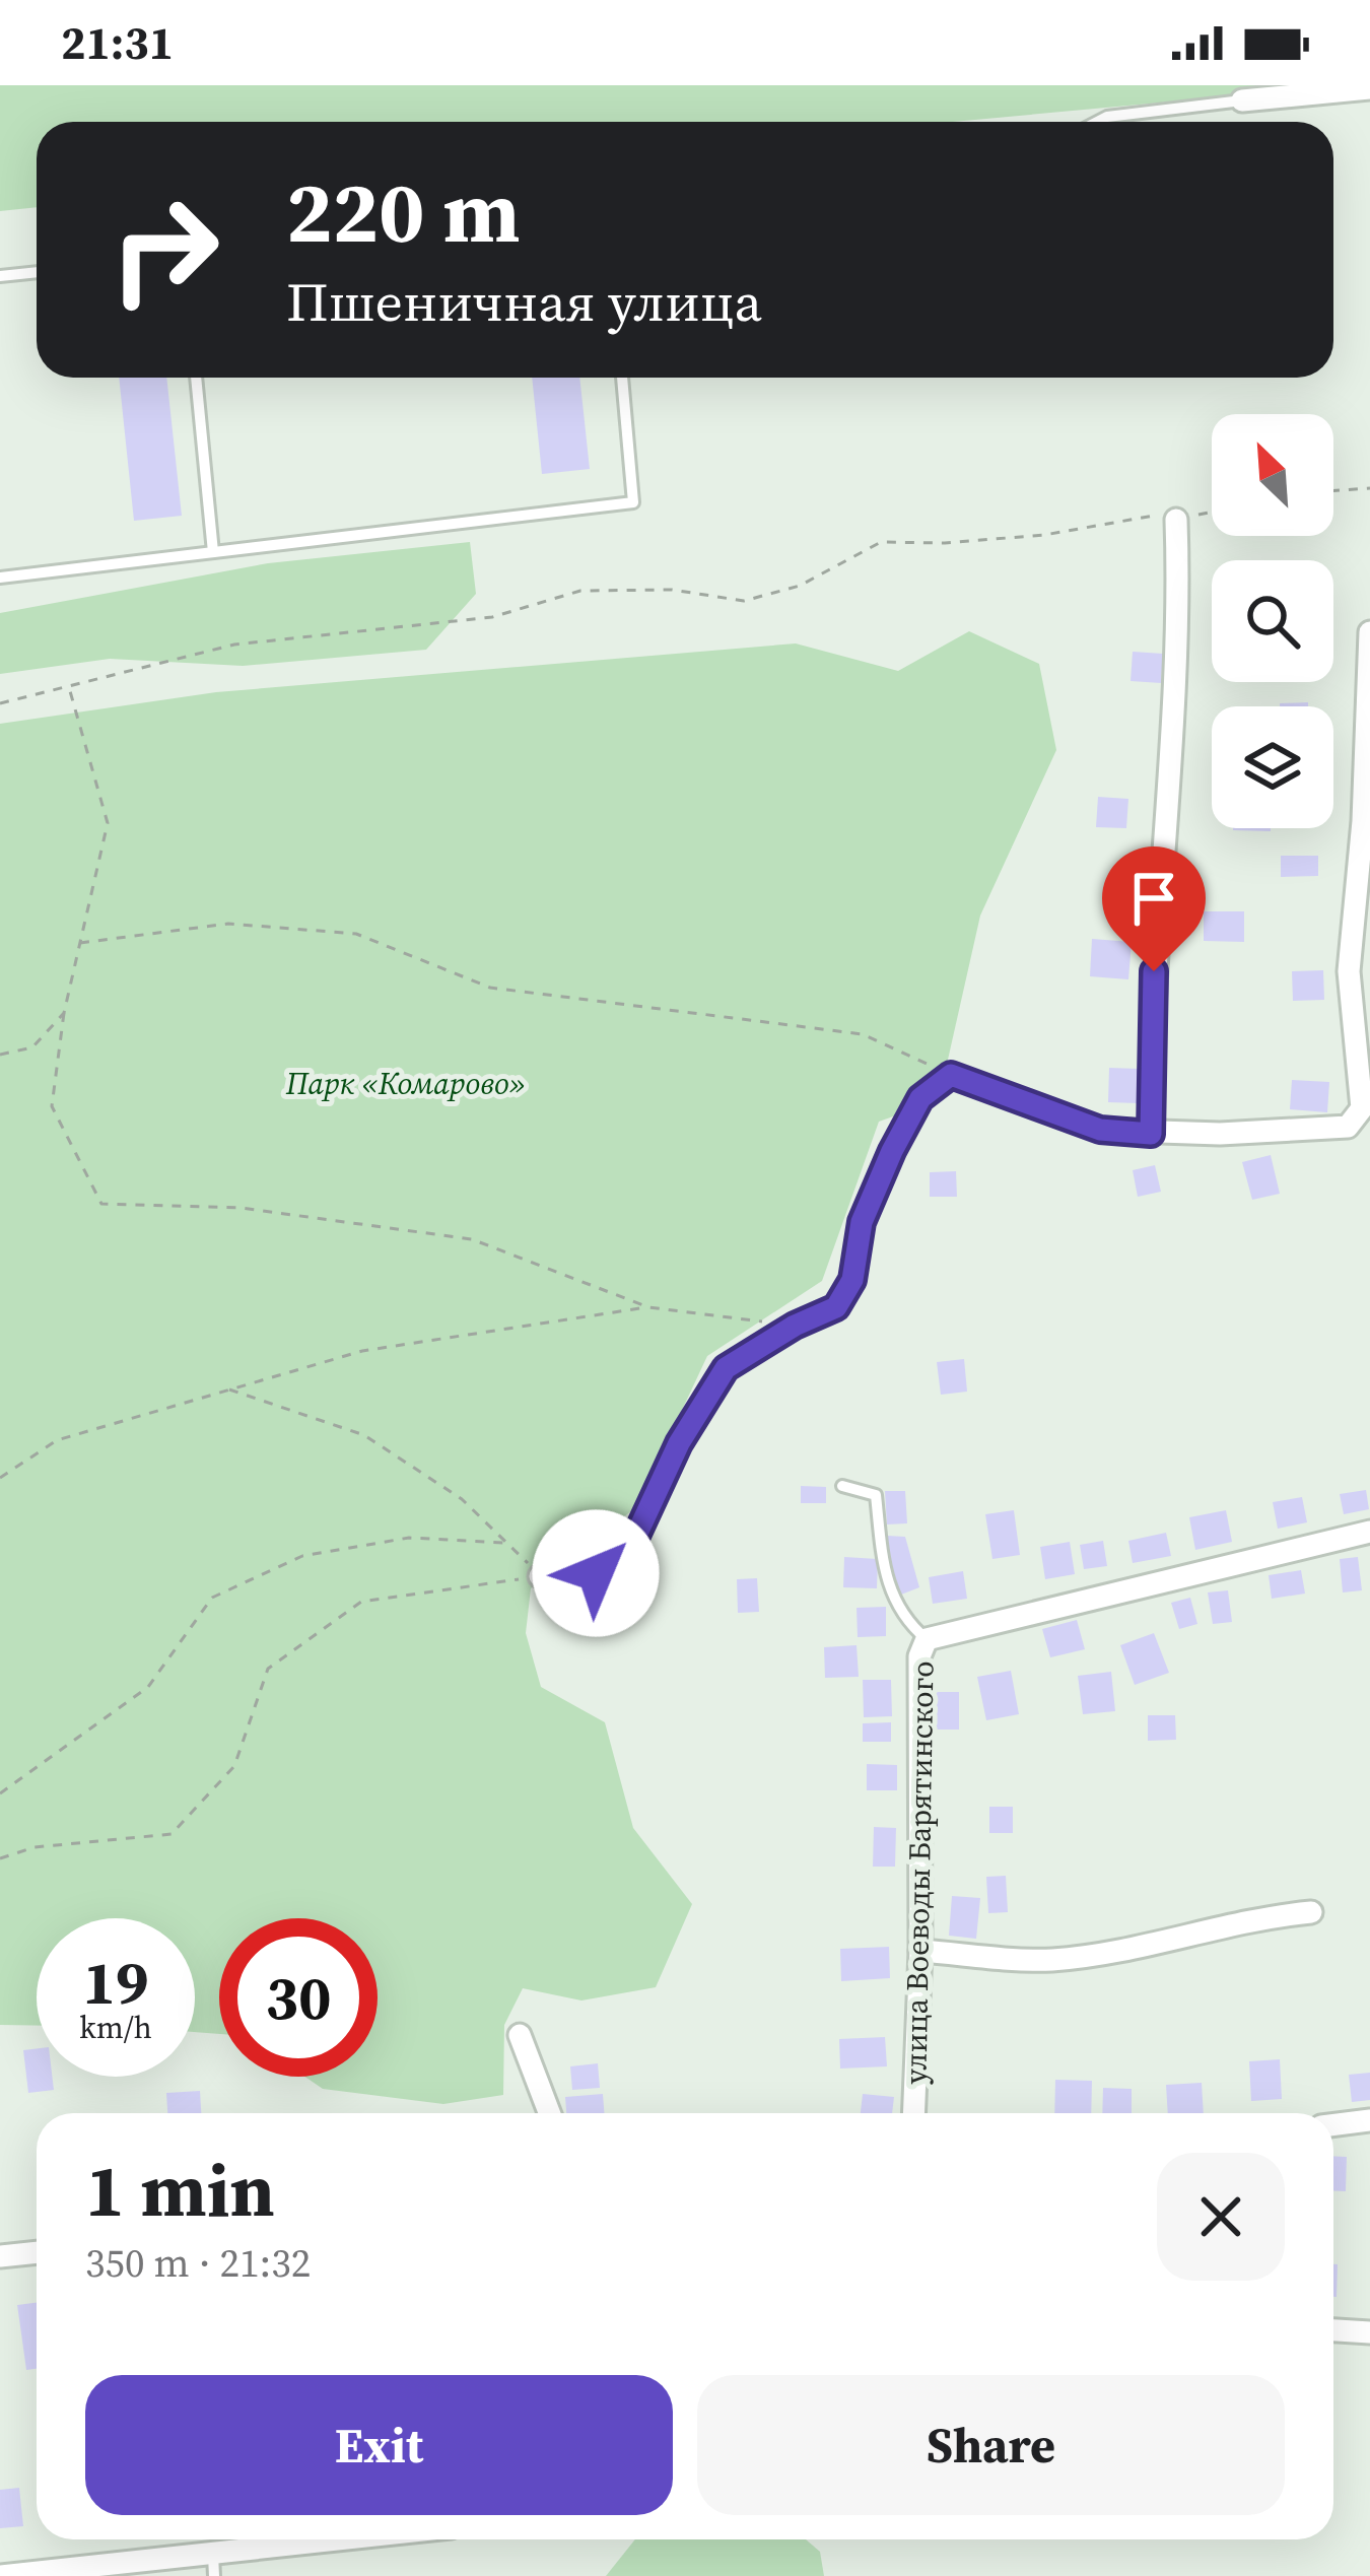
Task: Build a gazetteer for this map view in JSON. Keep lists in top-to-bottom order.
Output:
{
  "streets": {
    "street": ["улица Воеводы Барятинского"]
  },
  "parks": ["Парк «Комарово»"],
  "north": "top left",
  "page": {
    "status": "21:31",
    "turn": ["220 m", "Пшеничная улица"],
    "speed": "19 km/h",
    "limit": "30",
    "heading": ["1 min", "350 m · 21:32"],
    "buttons": ["Exit", "Share"]
  }
}
